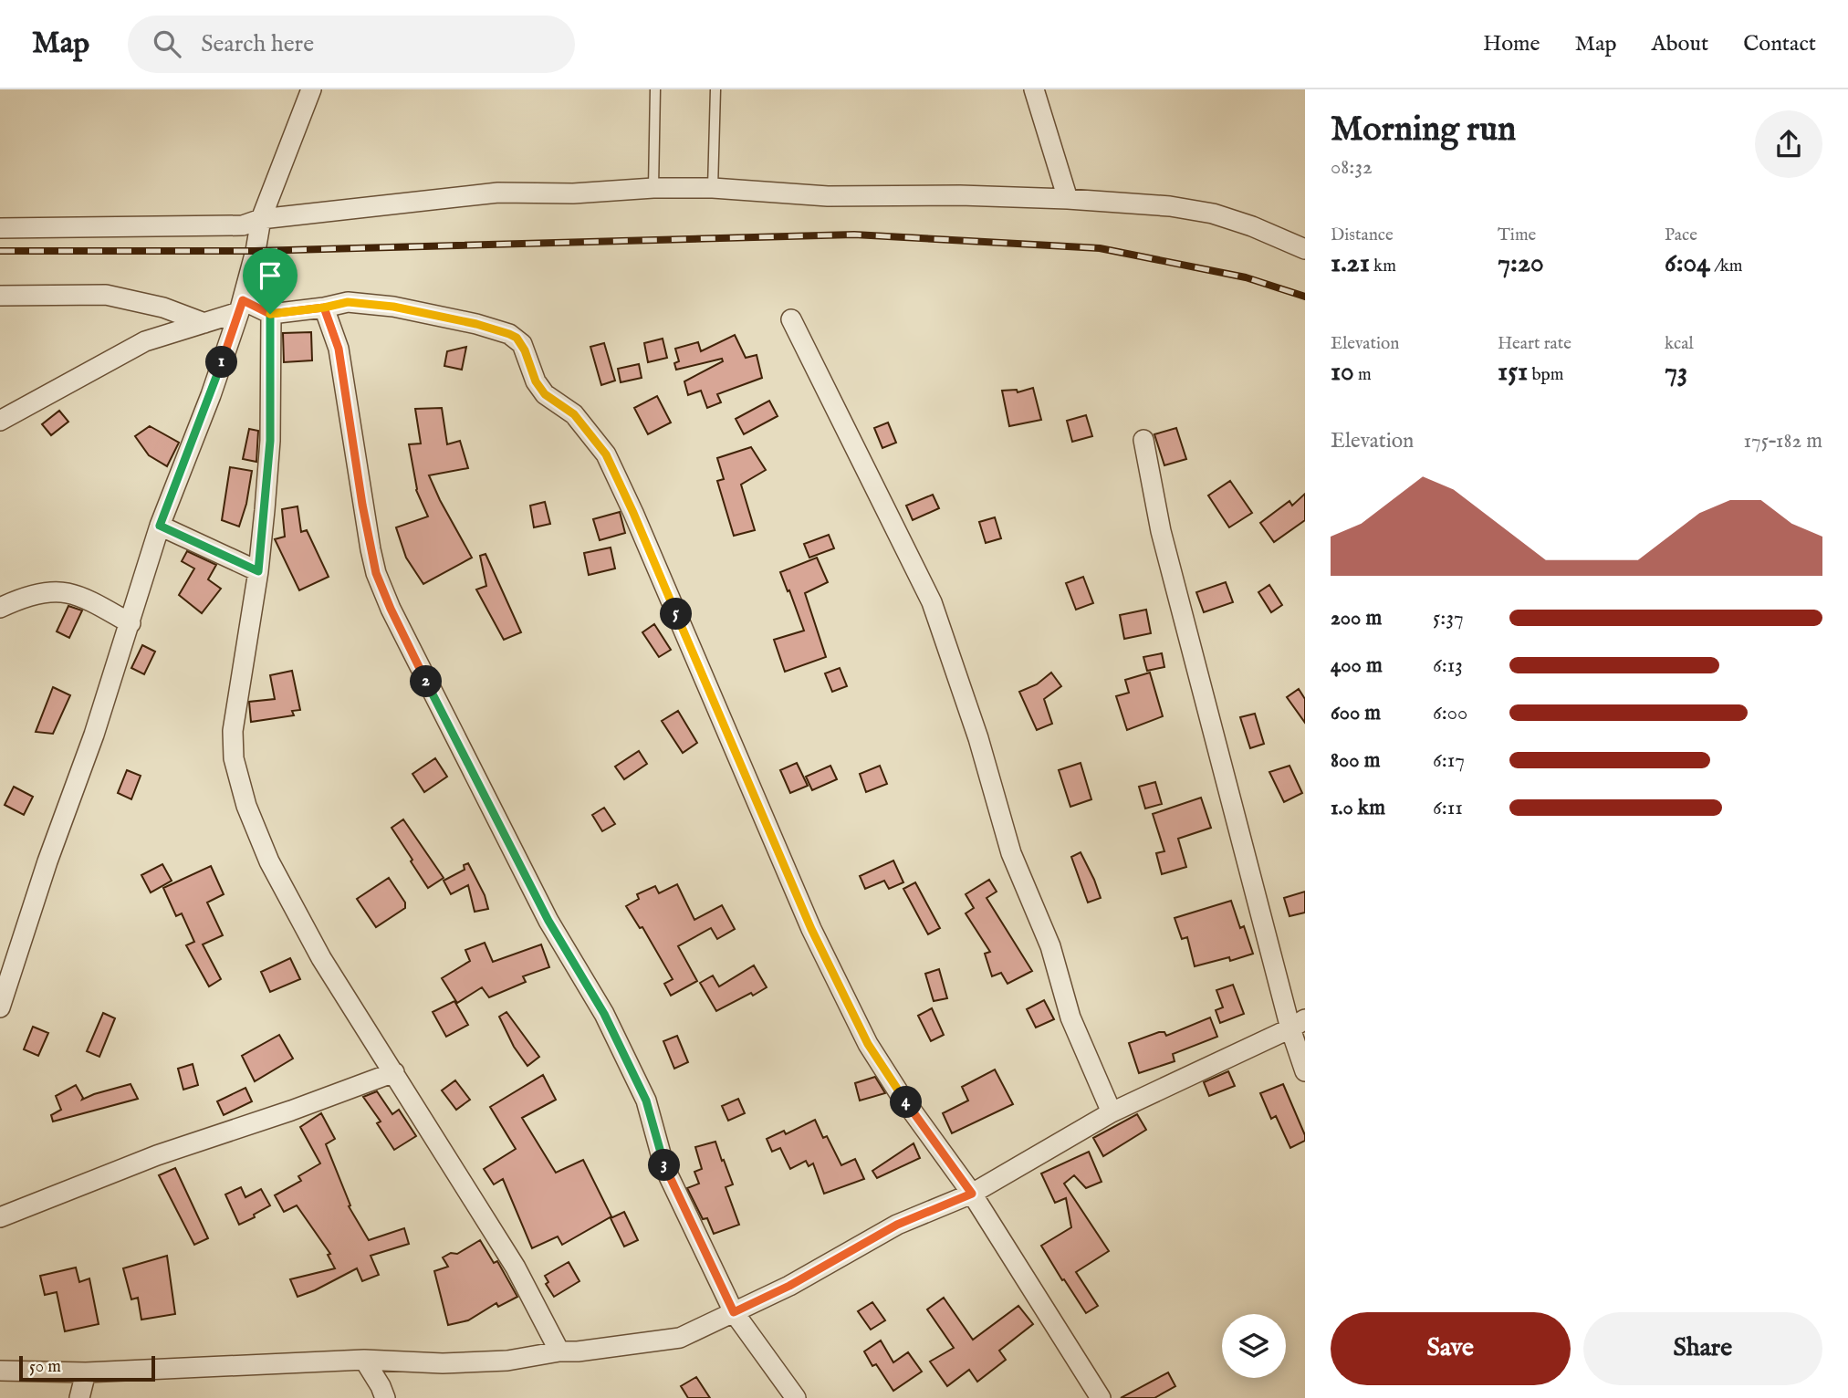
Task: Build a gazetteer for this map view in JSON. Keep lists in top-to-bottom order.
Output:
{
  "scale_bar": "50 m",
  "page": {
    "header": "Map",
    "search": "Search here",
    "nav": [
      "Home",
      "Map",
      "About",
      "Contact"
    ],
    "heading": ["Morning run", "08:32"],
    "stats": [
      ["Distance", "1.21 km"],
      ["Time", "7:20"],
      ["Pace", "6:04 /km"],
      ["Elevation", "10 m"],
      ["Heart rate", "151 bpm"],
      ["kcal", "73"]
    ],
    "pins": [
      "1",
      "5",
      "2",
      "4",
      "3"
    ],
    "chart": ["Elevation", "175–182 m"],
    "list": [
      {
        "name": "200 m",
        "note": "5:37"
      },
      {
        "name": "400 m",
        "note": "6:13"
      },
      {
        "name": "600 m",
        "note": "6:00"
      },
      {
        "name": "800 m",
        "note": "6:17"
      },
      {
        "name": "1.0 km",
        "note": "6:11"
      }
    ],
    "buttons": ["Save", "Share"],
    "scale": "50 m"
  }
}
